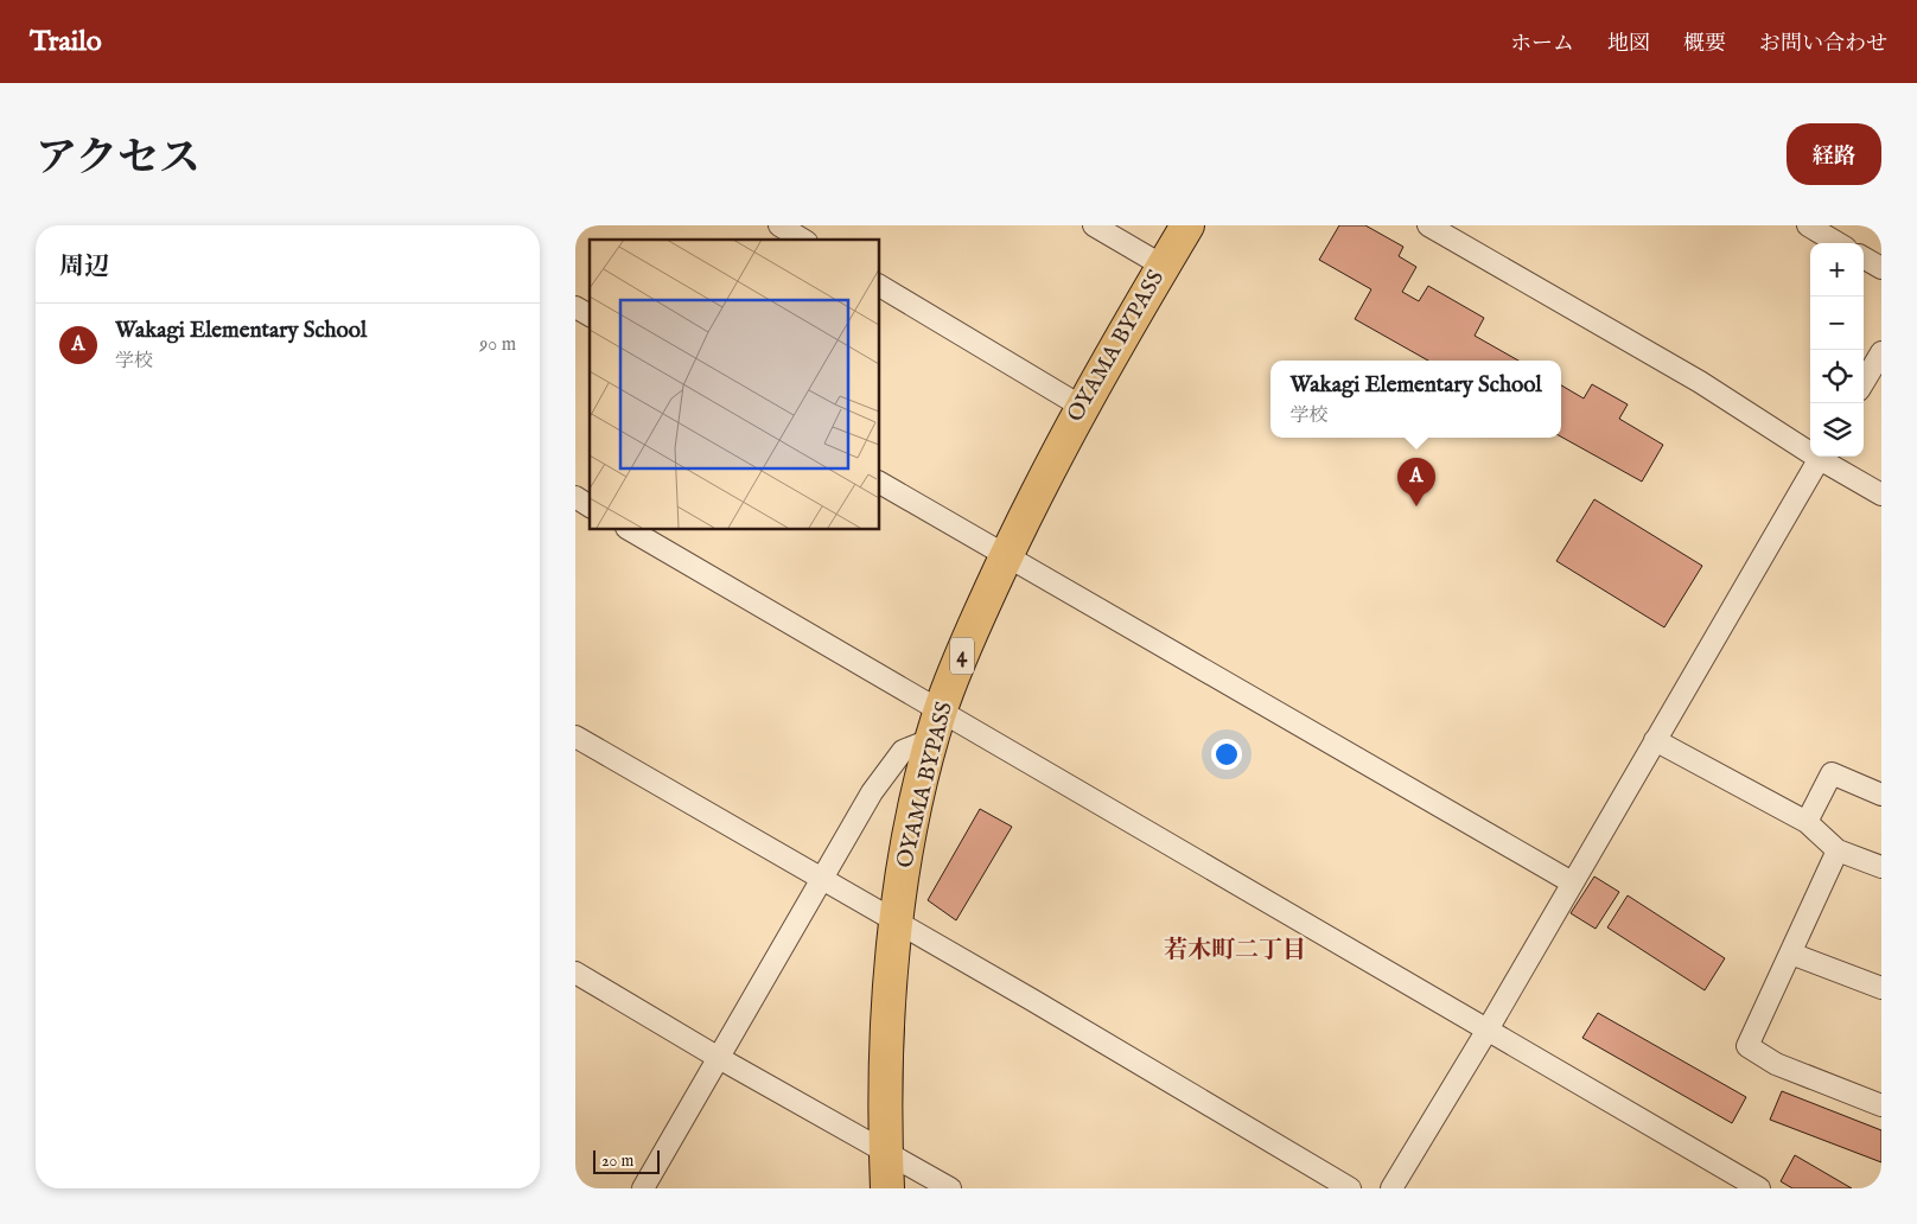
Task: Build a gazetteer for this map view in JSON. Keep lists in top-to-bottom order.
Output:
{
  "streets": {
    "highway": ["OYAMA BYPASS", "4"]
  },
  "districts": ["若木町二丁目"],
  "scale_bar": "20 m",
  "page": {
    "header": "Trailo",
    "nav": [
      "ホーム",
      "地図",
      "概要",
      "お問い合わせ"
    ],
    "title": "アクセス",
    "buttons": "経路",
    "heading": "周辺",
    "map_buttons": ["+", "−"],
    "list": [
      {
        "mark": "A",
        "name": "Wakagi Elementary School",
        "note": "学校",
        "value": "90 m"
      }
    ],
    "popup": ["Wakagi Elementary School", "学校"],
    "pins": "A",
    "scale": "20 m"
  }
}
